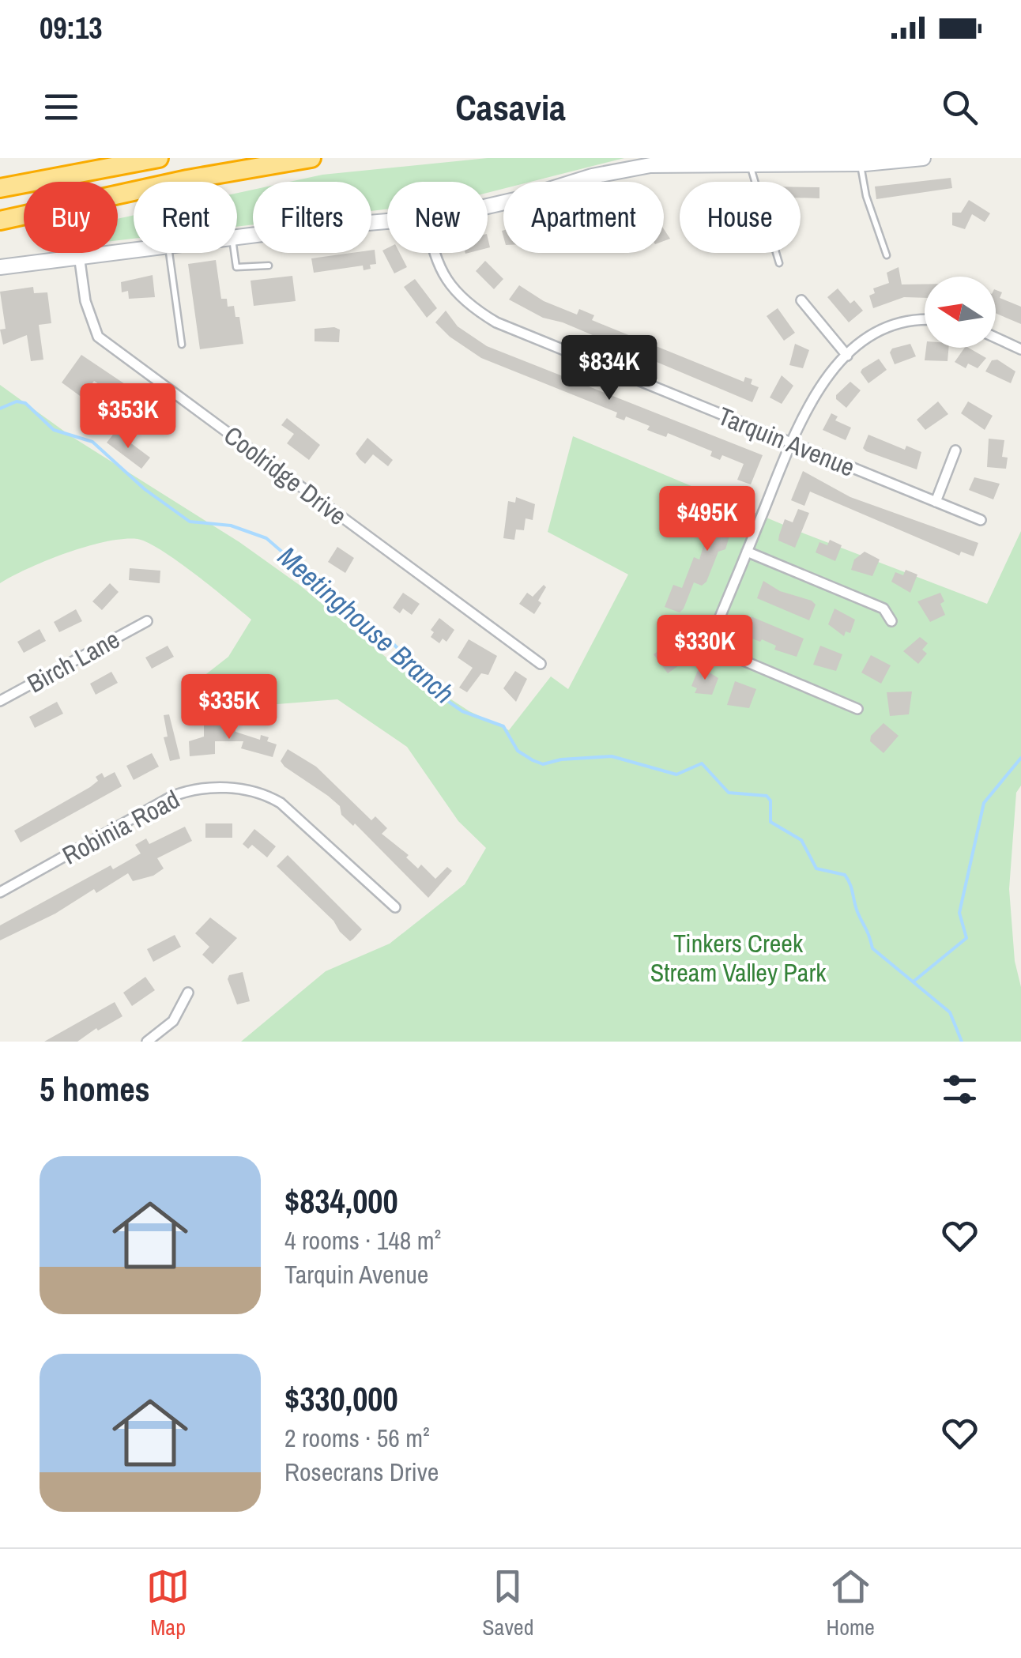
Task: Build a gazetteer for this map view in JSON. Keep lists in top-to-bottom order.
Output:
{
  "streets": {
    "street": [
      "Tarquin Avenue",
      "Coolridge Drive",
      "Birch Lane",
      "Robinia Road"
    ]
  },
  "water": ["Meetinghouse Branch"],
  "parks": ["Tinkers Creek Stream Valley Park"],
  "north": "left",
  "page": {
    "status": "09:13",
    "header": "Casavia",
    "chip": [
      "Buy",
      "Rent",
      "Filters",
      "New",
      "Apartment",
      "House"
    ],
    "price": [
      "$834K",
      "$353K",
      "$495K",
      "$330K",
      "$335K"
    ],
    "heading": "5 homes",
    "list": [
      {
        "name": "$834,000",
        "note": "4 rooms · 148 m² · Tarquin Avenue"
      },
      {
        "name": "$330,000",
        "note": "2 rooms · 56 m² · Rosecrans Drive"
      }
    ],
    "tabs": ["Map", "Saved", "Home"]
  }
}
